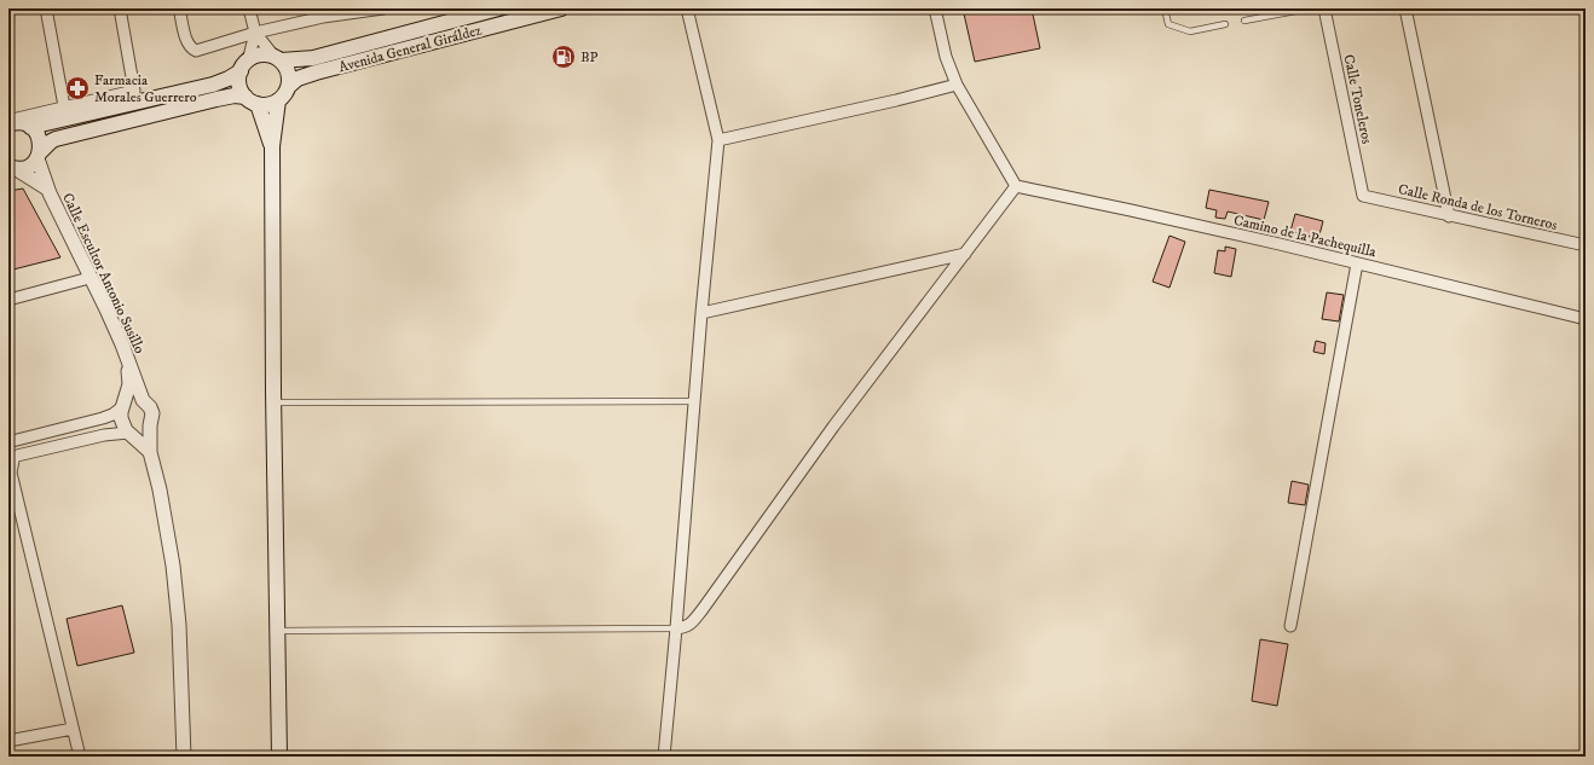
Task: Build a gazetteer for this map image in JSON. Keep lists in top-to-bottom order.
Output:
{
  "streets": {
    "main road": ["Avenida General Giráldez"],
    "street": [
      "Calle Toneleros",
      "Calle Ronda de los Torneros",
      "Camino de la Pachequilla",
      "Calle Escultor Antonio Susillo"
    ]
  },
  "crossings": [
    ["Calle Toneleros", "Calle Ronda de los Torneros"]
  ],
  "places": {
    "fuel station": ["BP"],
    "pharmacy": ["Farmacia Morales Guerrero"]
  }
}
